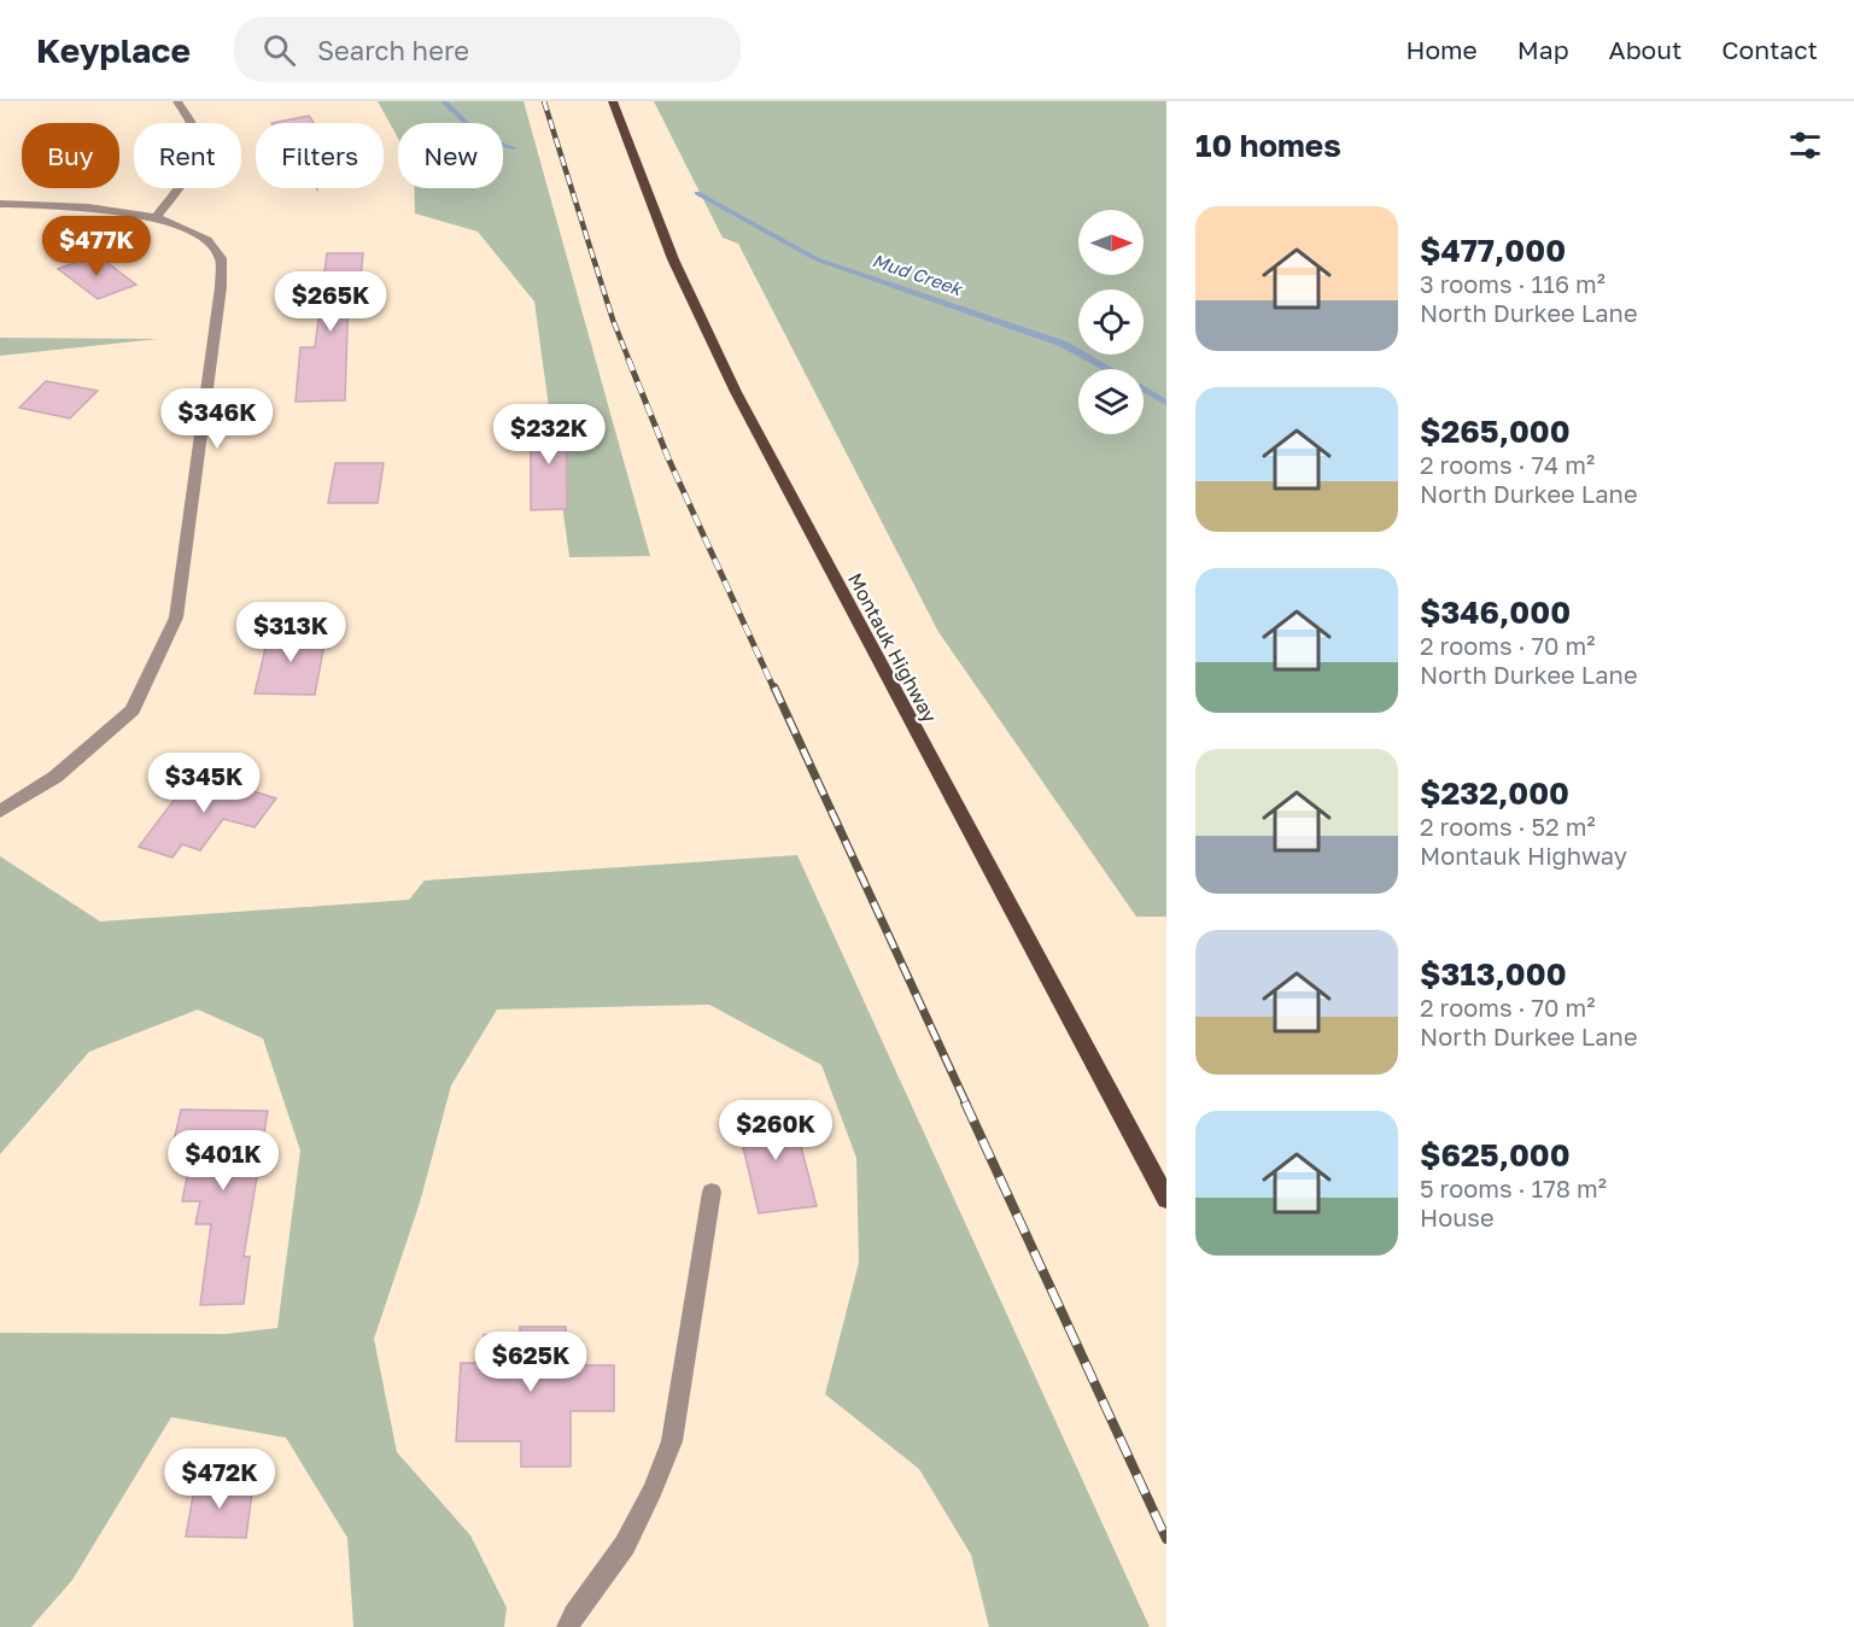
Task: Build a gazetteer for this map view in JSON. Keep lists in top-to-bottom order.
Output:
{
  "streets": {
    "main road": ["Montauk Highway"]
  },
  "water": ["Mud Creek"],
  "north": "right",
  "page": {
    "header": "Keyplace",
    "search": "Search here",
    "nav": [
      "Home",
      "Map",
      "About",
      "Contact"
    ],
    "heading": "10 homes",
    "chip": [
      "Buy",
      "Rent",
      "Filters",
      "New"
    ],
    "list": [
      {
        "name": "$477,000",
        "note": "3 rooms · 116 m² · North Durkee Lane"
      },
      {
        "name": "$265,000",
        "note": "2 rooms · 74 m² · North Durkee Lane"
      },
      {
        "name": "$346,000",
        "note": "2 rooms · 70 m² · North Durkee Lane"
      },
      {
        "name": "$232,000",
        "note": "2 rooms · 52 m² · Montauk Highway"
      },
      {
        "name": "$313,000",
        "note": "2 rooms · 70 m² · North Durkee Lane"
      },
      {
        "name": "$625,000",
        "note": "5 rooms · 178 m² · House"
      }
    ],
    "price": [
      "$477K",
      "$265K",
      "$346K",
      "$232K",
      "$313K",
      "$345K",
      "$260K",
      "$401K",
      "$625K",
      "$472K"
    ]
  }
}
